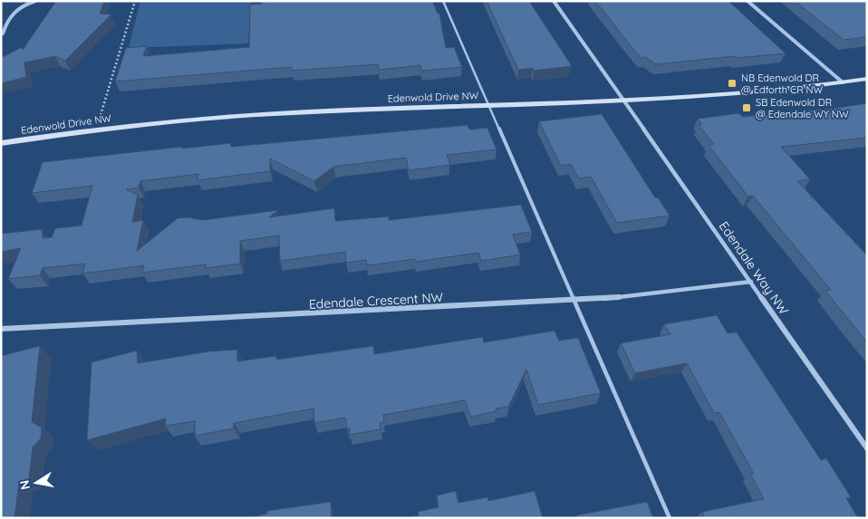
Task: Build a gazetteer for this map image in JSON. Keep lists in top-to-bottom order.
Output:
{
  "streets": {
    "street": ["Edenwold Drive NW", "Edendale Way NW", "Edendale Crescent NW"]
  },
  "crossings": [
    ["Edenwold Drive NW", "Edendale Way NW"],
    ["Edendale Way NW", "Edendale Crescent NW"]
  ],
  "places": {
    "transit": ["NB Edenwold DR @ Edforth CR NW", "SB Edenwold DR @ Edendale WY NW"]
  },
  "north": "left"
}
